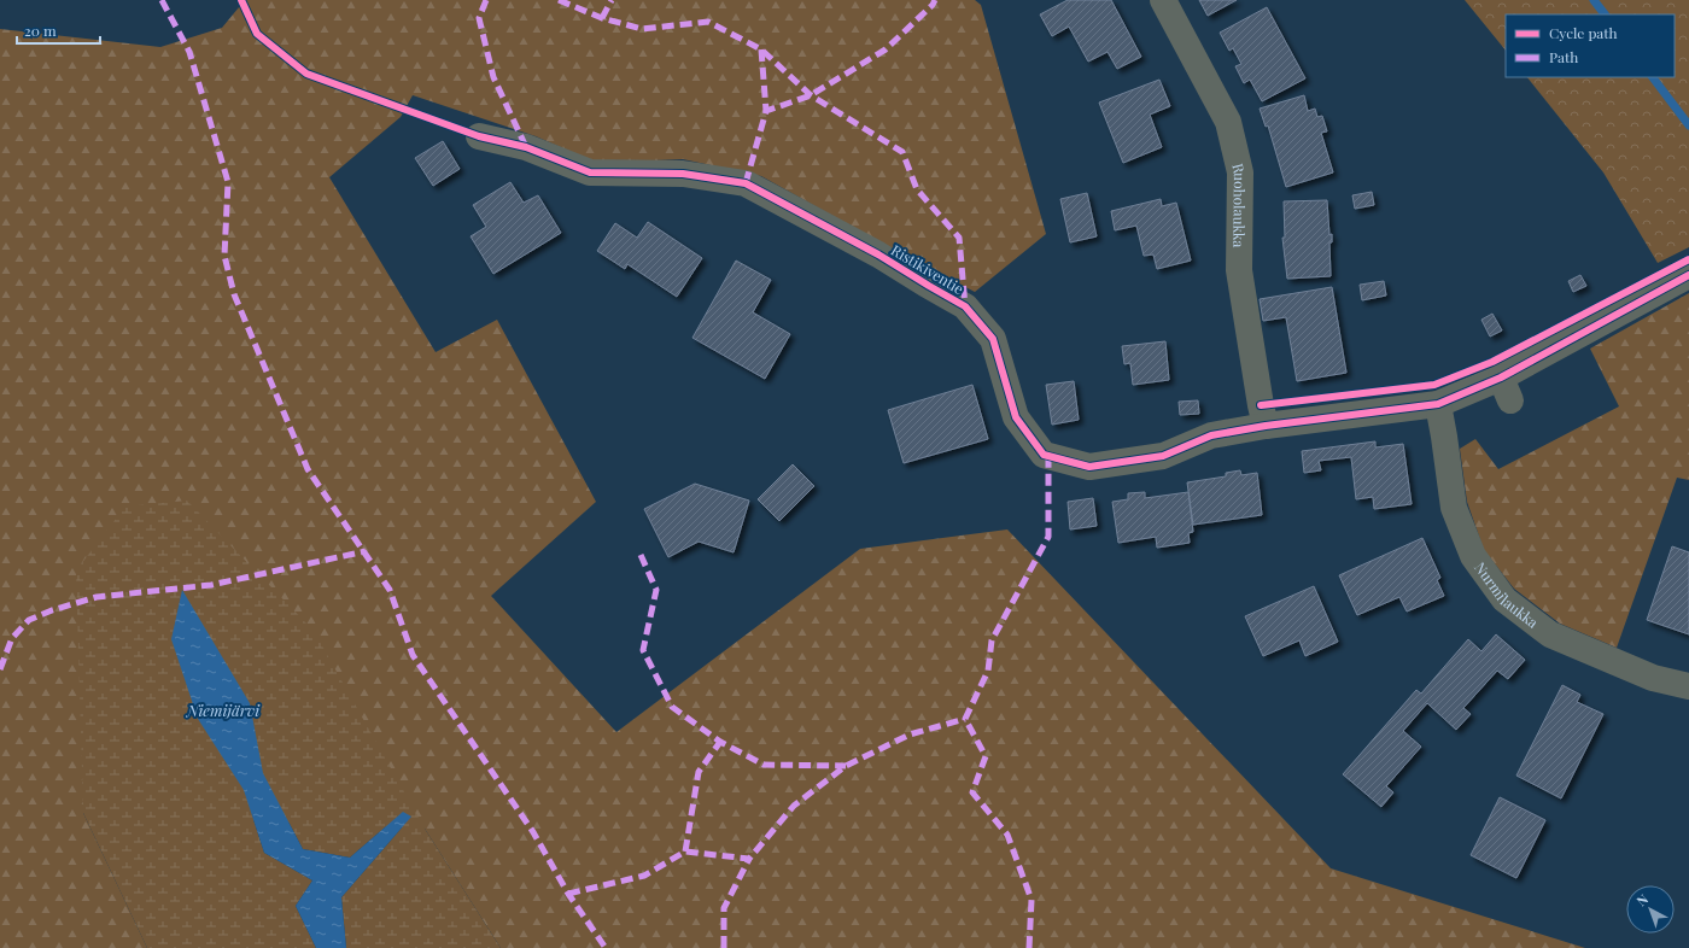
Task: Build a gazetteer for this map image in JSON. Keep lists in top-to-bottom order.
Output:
{
  "streets": {
    "street": ["Ruoholaukka", "Ristikiventie", "Nurmilaukka"]
  },
  "crossings": [
    ["Ruoholaukka", "Ristikiventie"],
    ["Ristikiventie", "Nurmilaukka"]
  ],
  "water": ["Niemijärvi"],
  "legend": ["Cycle path", "Path"],
  "scale_bar": "20 m",
  "north": "top left"
}
